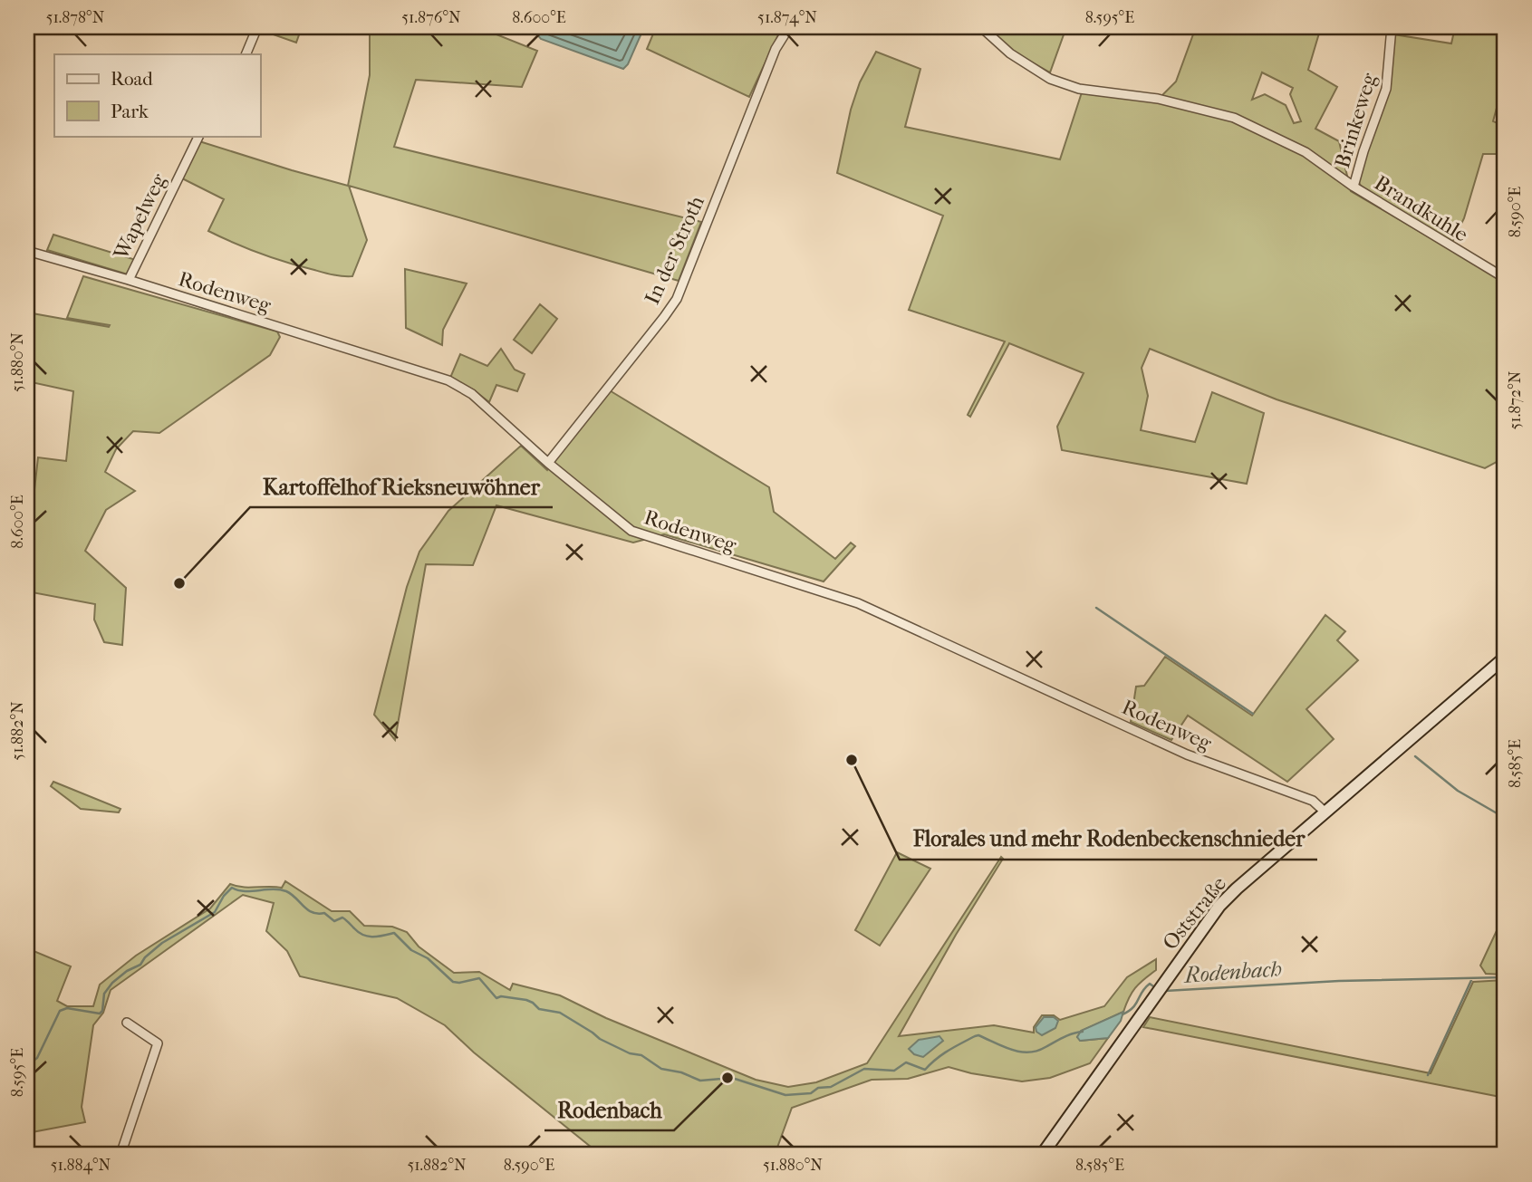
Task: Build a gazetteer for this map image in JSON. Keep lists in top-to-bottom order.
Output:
{
  "streets": {
    "main road": ["Oststraße"],
    "street": [
      "Brinkeweg",
      "Brandkuhle",
      "Wapelweg",
      "In der Stroth",
      "Rodenweg"
    ]
  },
  "crossings": [
    ["Brinkeweg", "Brandkuhle"],
    ["Wapelweg", "Rodenweg"],
    ["In der Stroth", "Rodenweg"],
    ["Rodenweg", "Oststraße"]
  ],
  "water": ["Rodenbach"],
  "places": ["Kartoffelhof Rieksneuwöhner", "Florales und mehr Rodenbeckenschnieder", "Rodenbach"],
  "legend": ["Road", "Park"],
  "coordinates": [
    "51.878°N",
    "51.876°N",
    "8.600°E",
    "51.874°N",
    "8.595°E",
    "8.590°E",
    "51.880°N",
    "51.872°N",
    "51.882°N",
    "8.585°E",
    "51.884°N"
  ]
}
